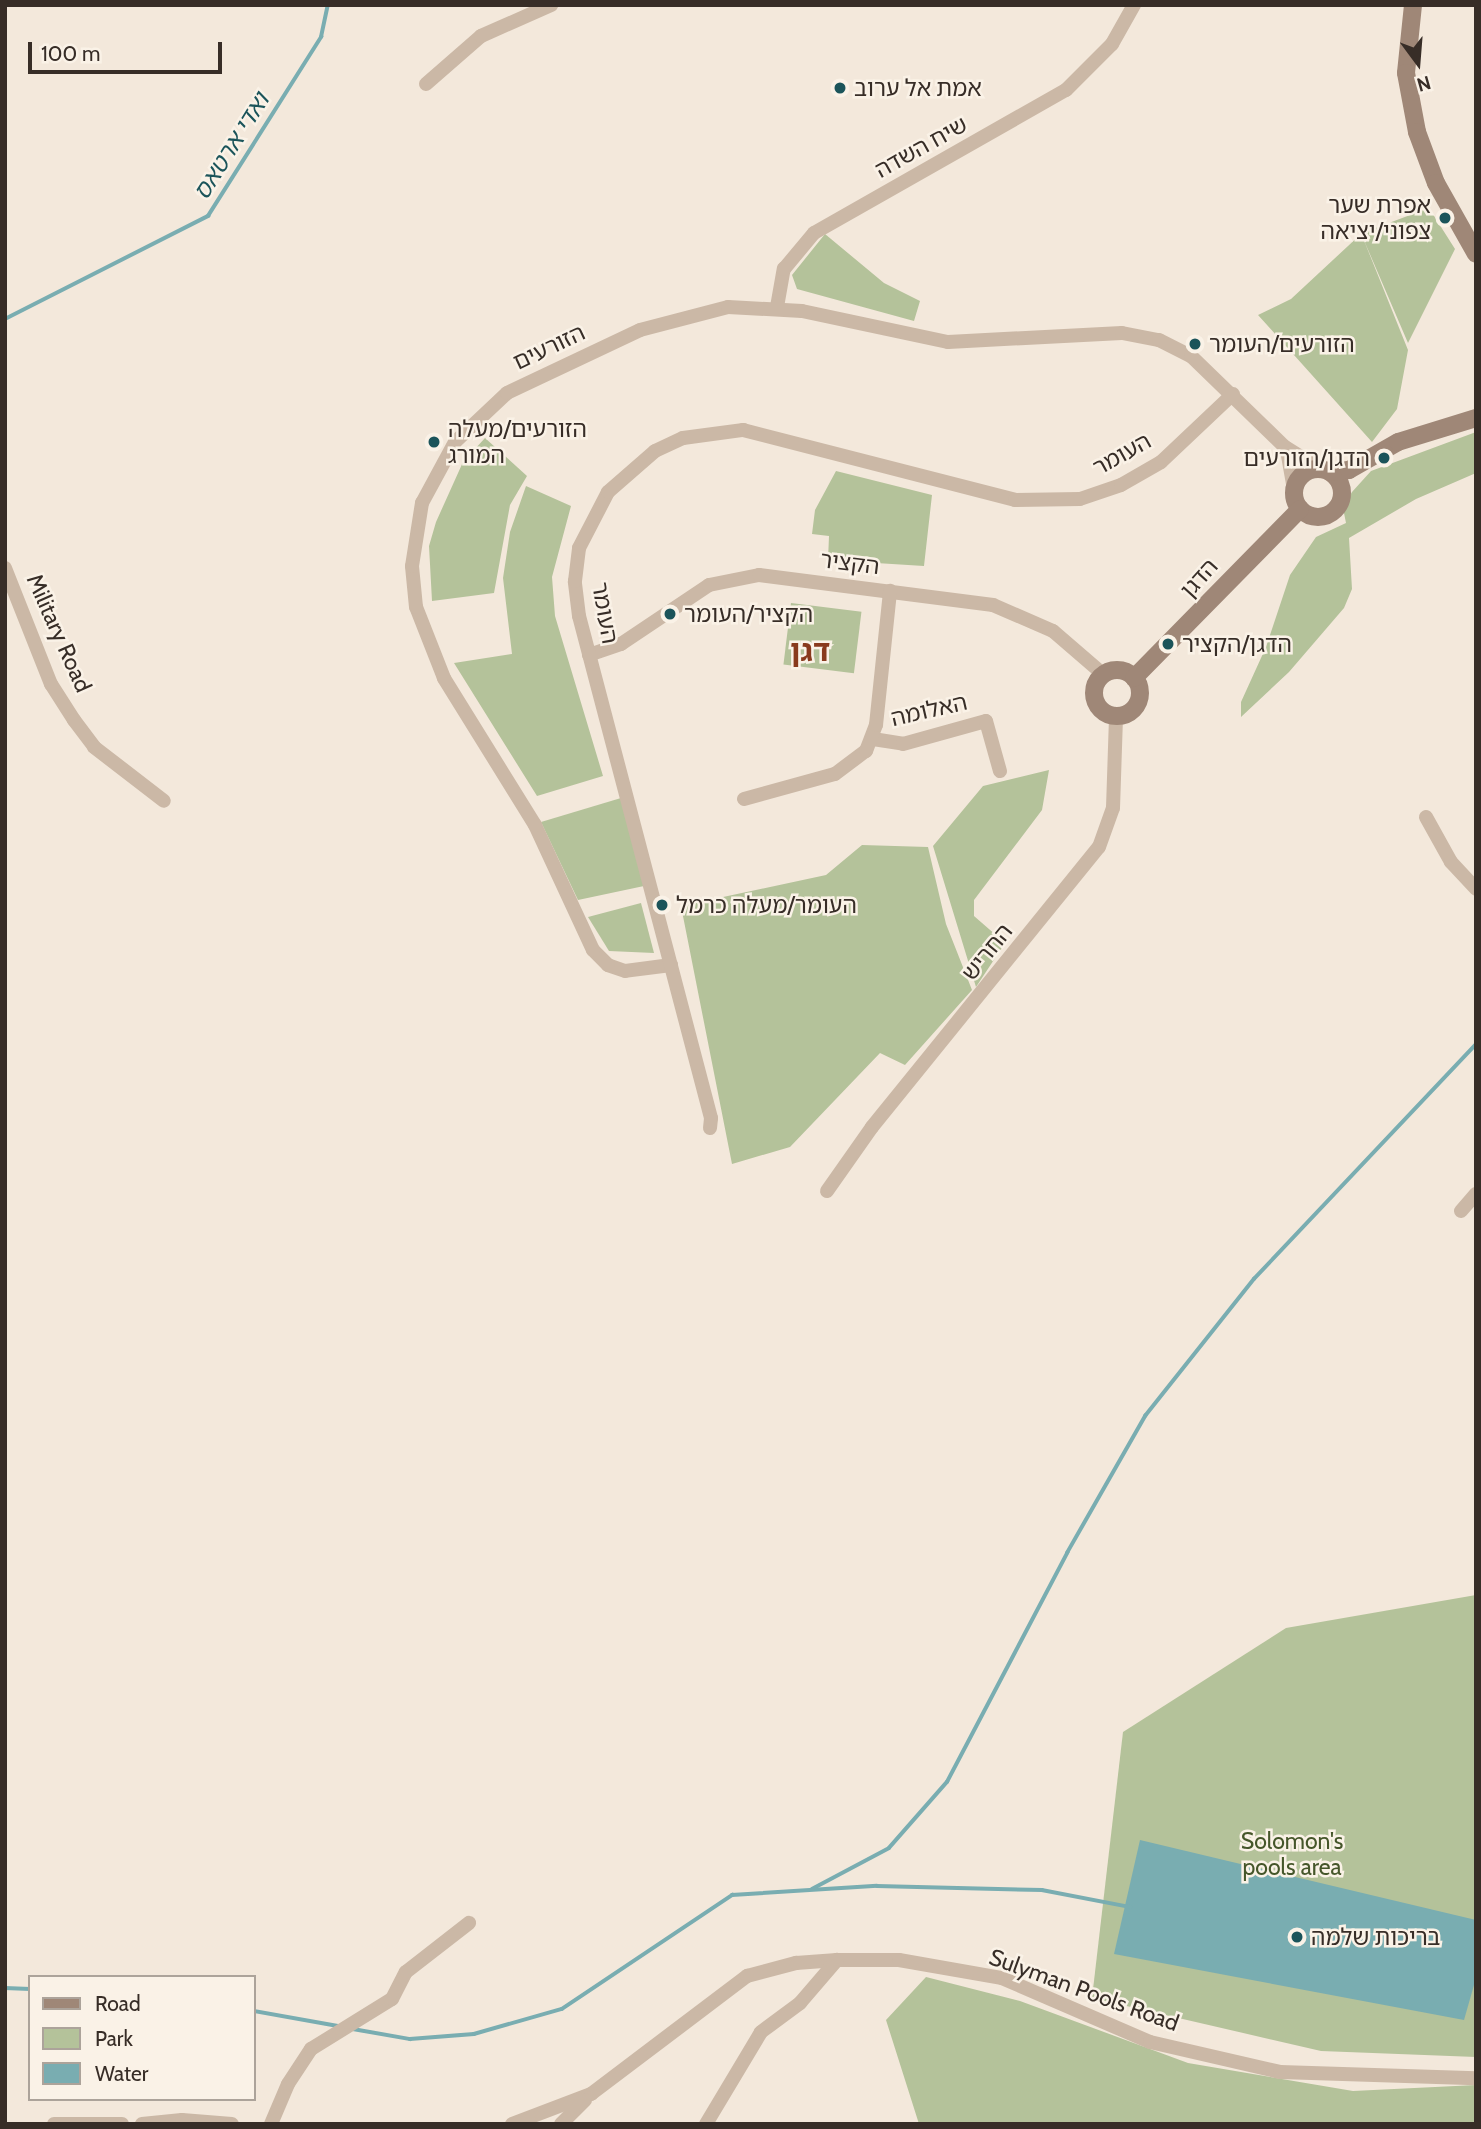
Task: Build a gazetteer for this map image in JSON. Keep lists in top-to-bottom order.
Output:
{
  "streets": {
    "street": [
      "שיח השדה",
      "הזורעים",
      "העומר",
      "הקציר",
      "הדגן",
      "Military Road",
      "האלומה",
      "החריש",
      "Sulyman Pools Road"
    ]
  },
  "crossings": [
    ["שיח השדה", "הזורעים"],
    ["הזורעים", "העומר"],
    ["העומר", "הקציר"],
    ["הקציר", "הדגן"],
    ["הקציר", "האלומה"],
    ["הקציר", "החריש"],
    ["הדגן", "החריש"]
  ],
  "districts": ["דגן"],
  "water": ["ואדי ארטאס"],
  "parks": ["Solomon's pools area"],
  "places": [
    "אמת אל ערוב",
    "אפרת שער צפוני/יציאה",
    "הזורעים/העומר",
    "הזורעים/מעלה המורג",
    "הדגן/הזורעים",
    "הקציר/העומר",
    "הדגן/הקציר",
    "העומר/מעלה כרמל",
    "בריכות שלמה"
  ],
  "legend": ["Road", "Park", "Water"],
  "scale_bar": "100 m",
  "north": "bottom"
}
